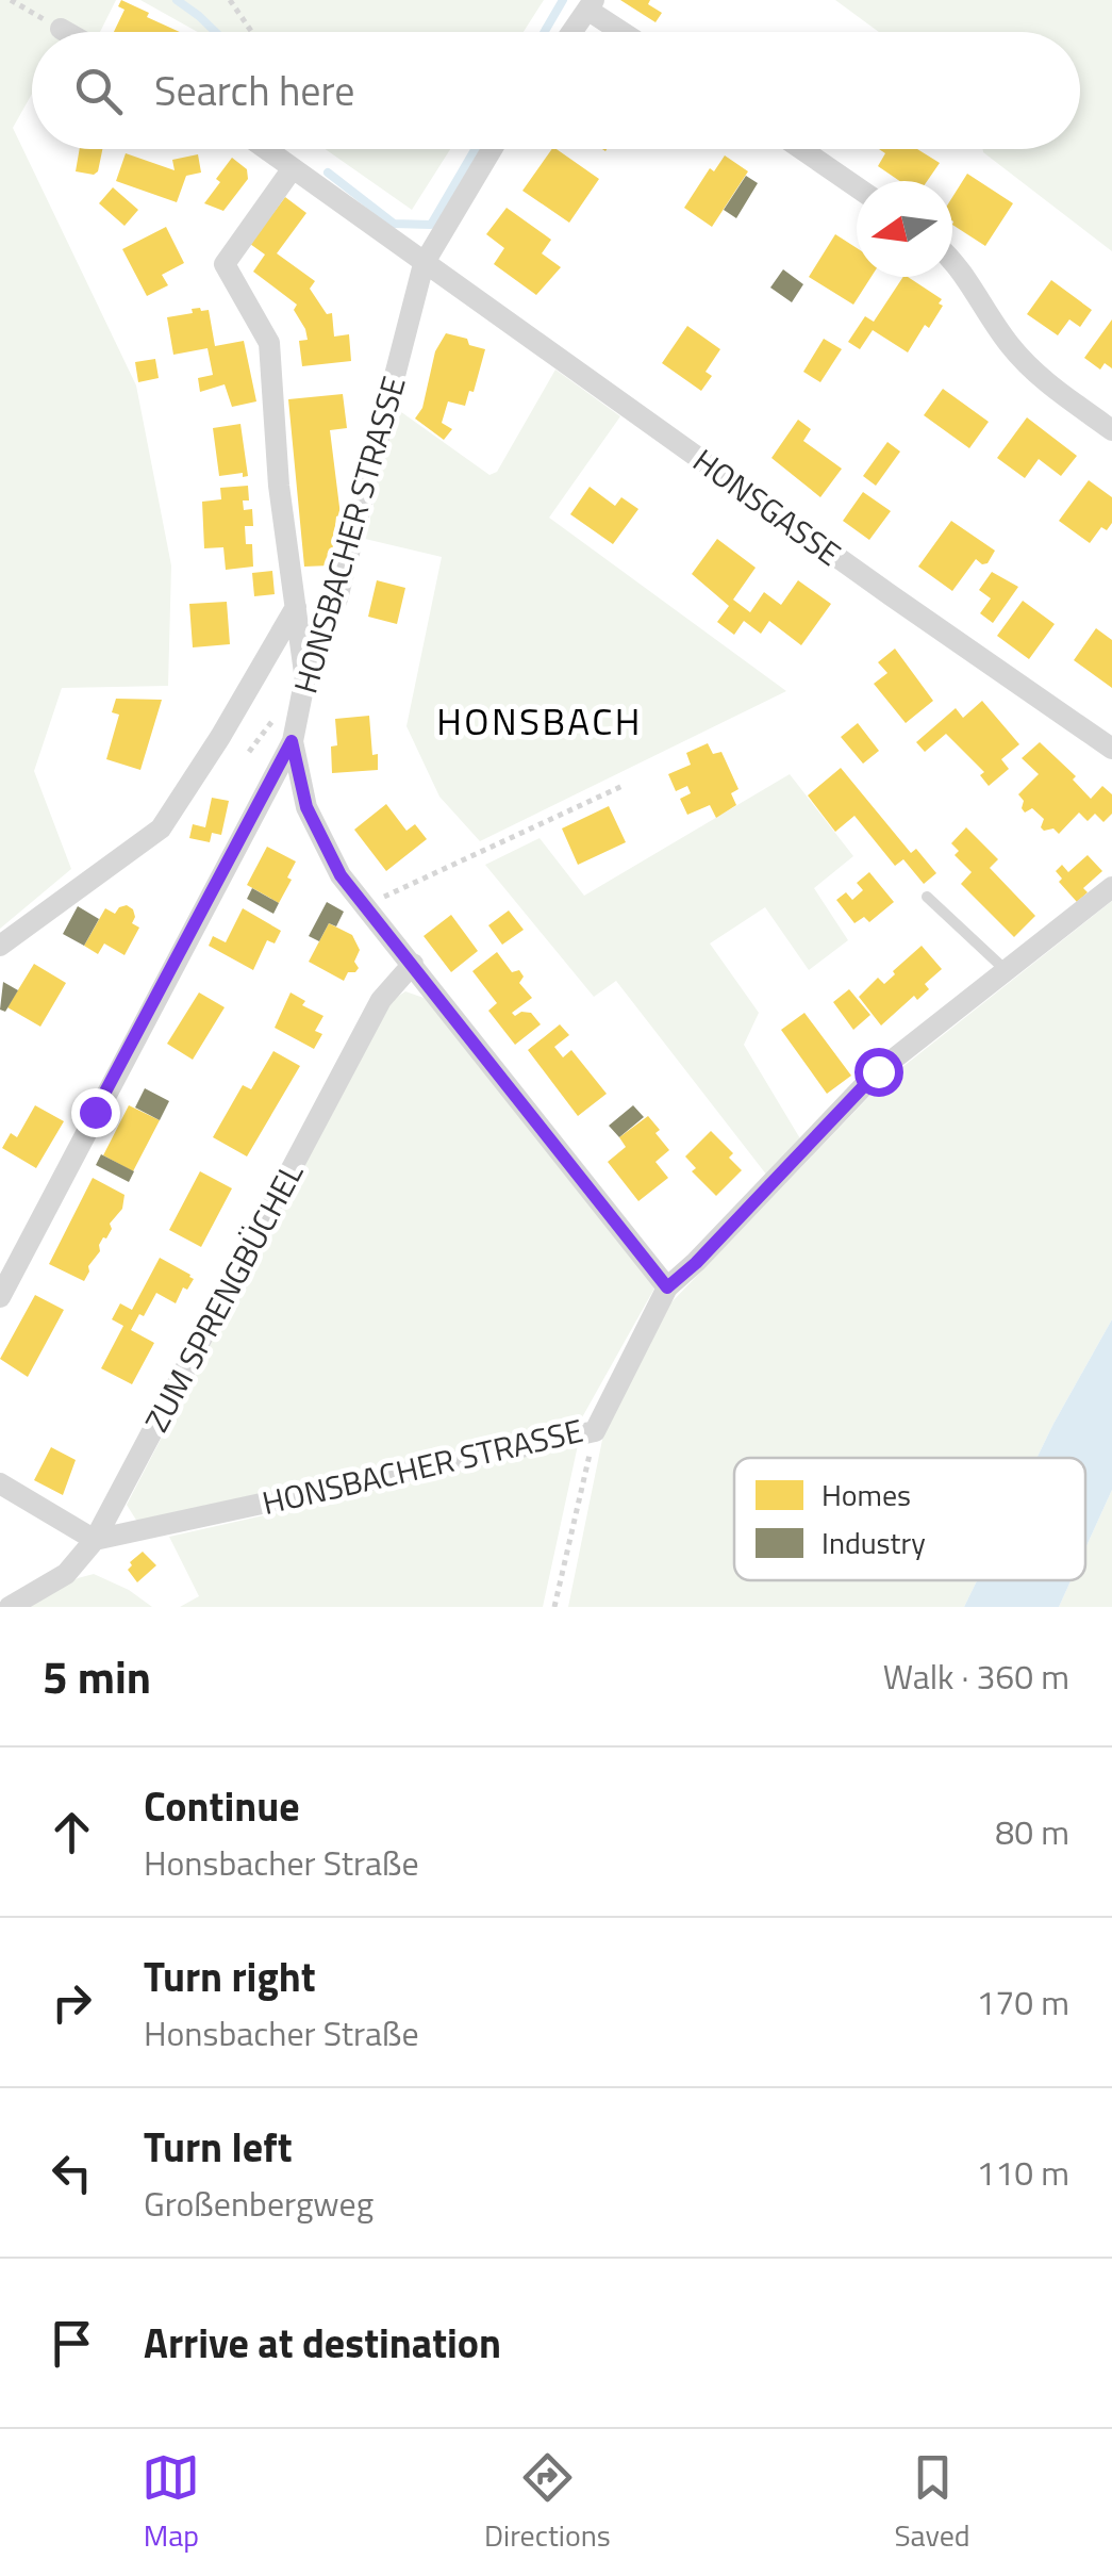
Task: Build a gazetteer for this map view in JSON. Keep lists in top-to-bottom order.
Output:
{
  "streets": {
    "street": ["HONSGASSE", "HONSBACHER STRASSE", "ZUM SPRENGBÜCHEL"]
  },
  "crossings": [
    ["HONSGASSE", "HONSBACHER STRASSE"],
    ["HONSBACHER STRASSE", "ZUM SPRENGBÜCHEL"]
  ],
  "districts": ["HONSBACH"],
  "legend": ["Homes", "Industry"],
  "north": "left",
  "page": {
    "search": "Search here",
    "heading": ["5 min", "Walk · 360 m"],
    "list": [
      ["Continue", "Honsbacher Straße", "80 m"],
      ["Turn right", "Honsbacher Straße", "170 m"],
      ["Turn left", "Großenbergweg", "110 m"],
      "Arrive at destination"
    ],
    "nav": ["Map", "Directions", "Saved"]
  }
}
